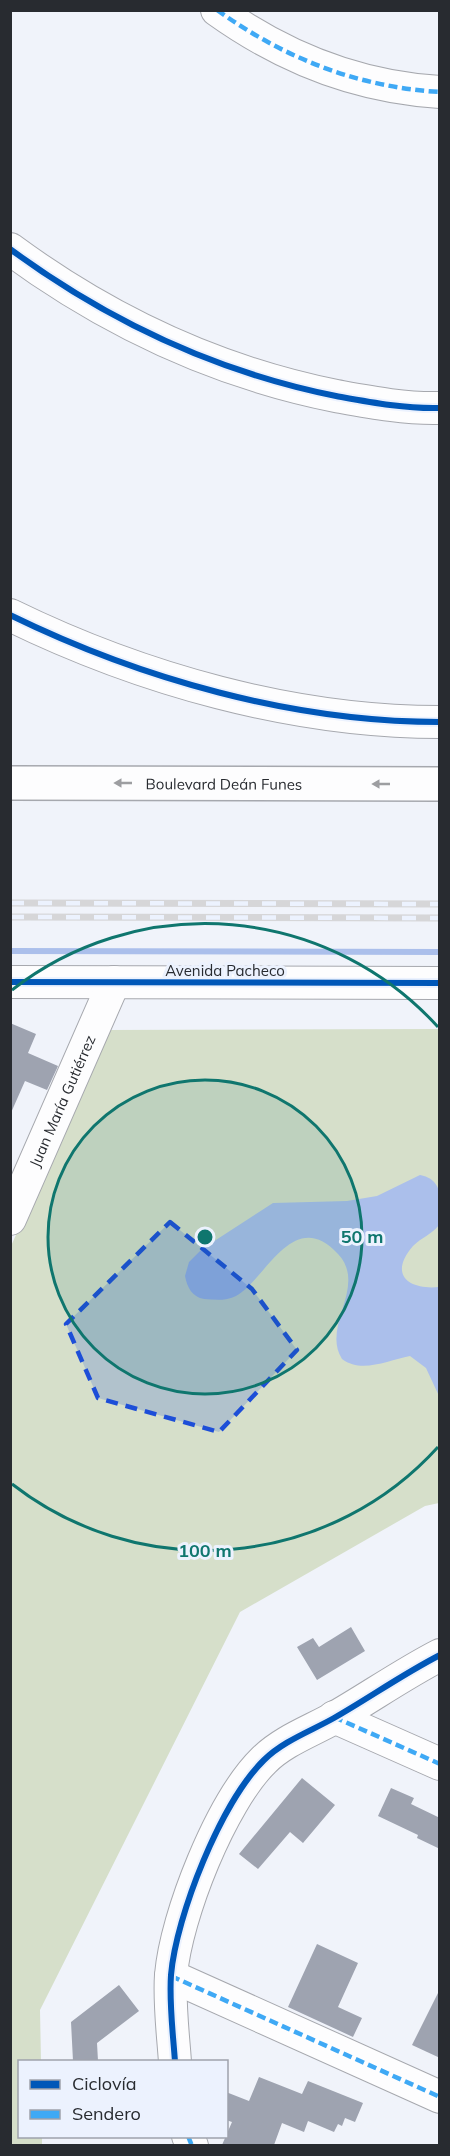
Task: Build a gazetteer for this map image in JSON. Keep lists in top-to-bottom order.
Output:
{
  "streets": {
    "main road": ["Boulevard Deán Funes"],
    "street": ["Avenida Pacheco", "Juan María Gutiérrez"]
  },
  "crossings": [
    ["Avenida Pacheco", "Juan María Gutiérrez"]
  ],
  "legend": ["Ciclovía", "Sendero"],
  "rings": ["50 m", "100 m"]
}
